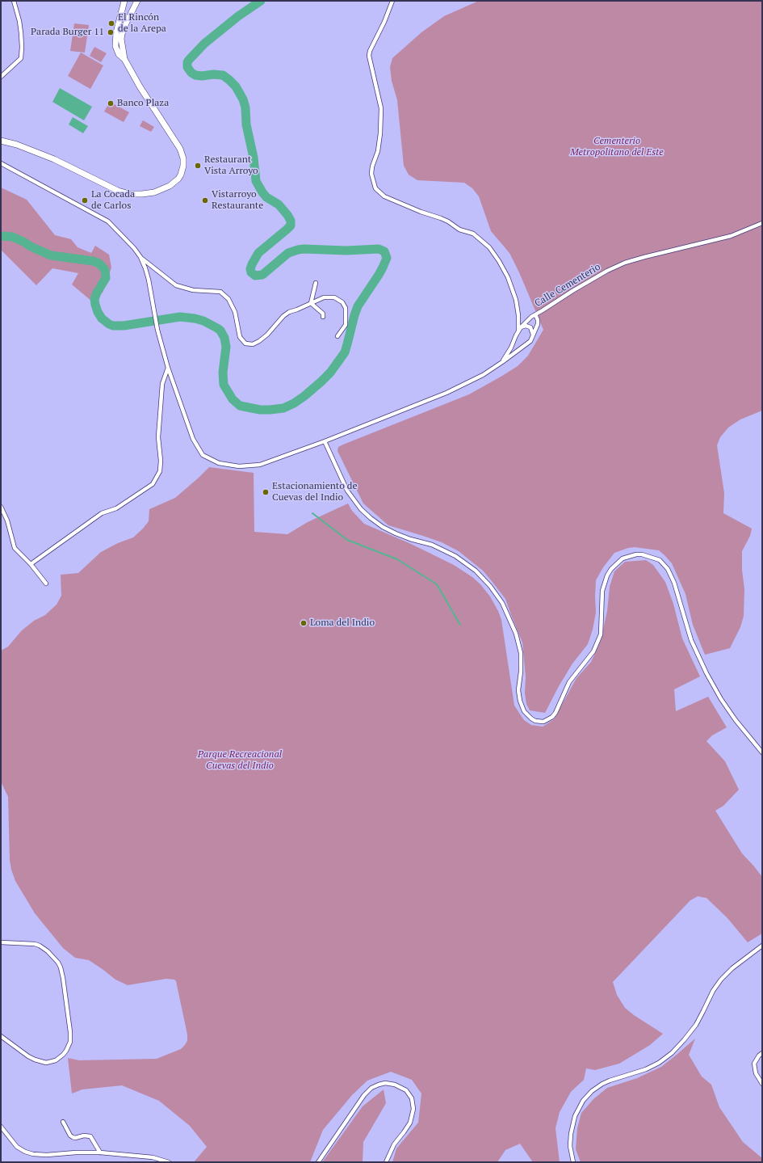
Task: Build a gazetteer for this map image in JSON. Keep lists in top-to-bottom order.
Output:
{
  "streets": {
    "street": ["Calle Cementerio"]
  },
  "parks": ["Cementerio Metropolitano del Este", "Parque Recreacional Cuevas del Indio"],
  "places": [
    "El Rincón de la Arepa",
    "Parada Burger 11",
    "Banco Plaza",
    "Restaurant Vista Arroyo",
    "La Cocada de Carlos",
    "Vistarroyo Restaurante",
    "Estacionamiento de Cuevas del Indio",
    "Loma del Indio"
  ]
}
